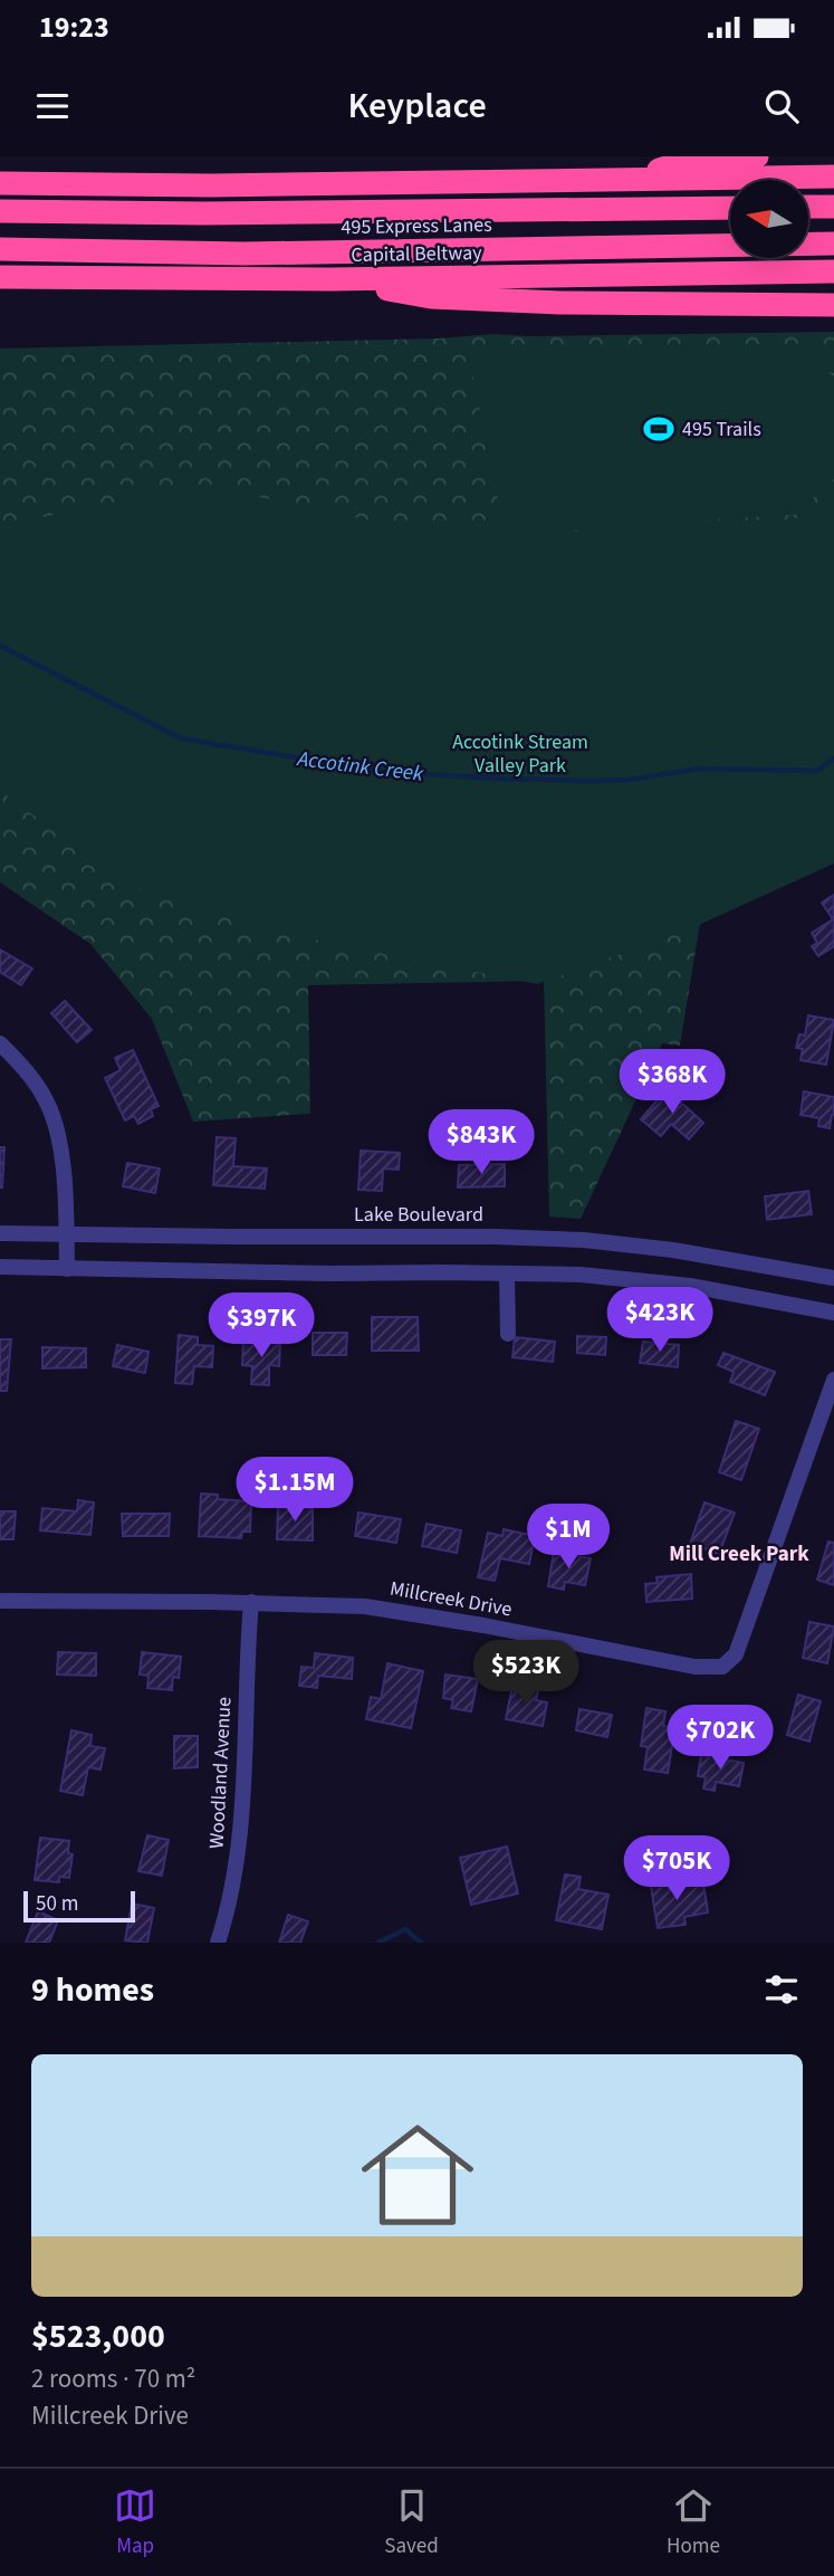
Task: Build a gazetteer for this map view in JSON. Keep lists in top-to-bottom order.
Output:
{
  "streets": {
    "highway": ["495 Express Lanes", "Capital Beltway"],
    "street": ["Lake Boulevard", "Millcreek Drive", "Woodland Avenue"]
  },
  "crossings": [
    ["Millcreek Drive", "Woodland Avenue"]
  ],
  "districts": ["Mill Creek Park"],
  "water": ["Accotink Creek"],
  "parks": ["Accotink Stream Valley Park"],
  "places": {
    "sports": ["495 Trails"]
  },
  "scale_bar": "50 m",
  "north": "left",
  "page": {
    "status": "19:23",
    "header": "Keyplace",
    "price": [
      "$368K",
      "$843K",
      "$423K",
      "$397K",
      "$1.15M",
      "$1M",
      "$523K",
      "$702K",
      "$705K"
    ],
    "scale": "50 m",
    "heading": "9 homes",
    "list": [
      {
        "name": "$523,000",
        "note": "2 rooms · 70 m² · Millcreek Drive"
      }
    ],
    "tabs": ["Map", "Saved", "Home"]
  }
}
